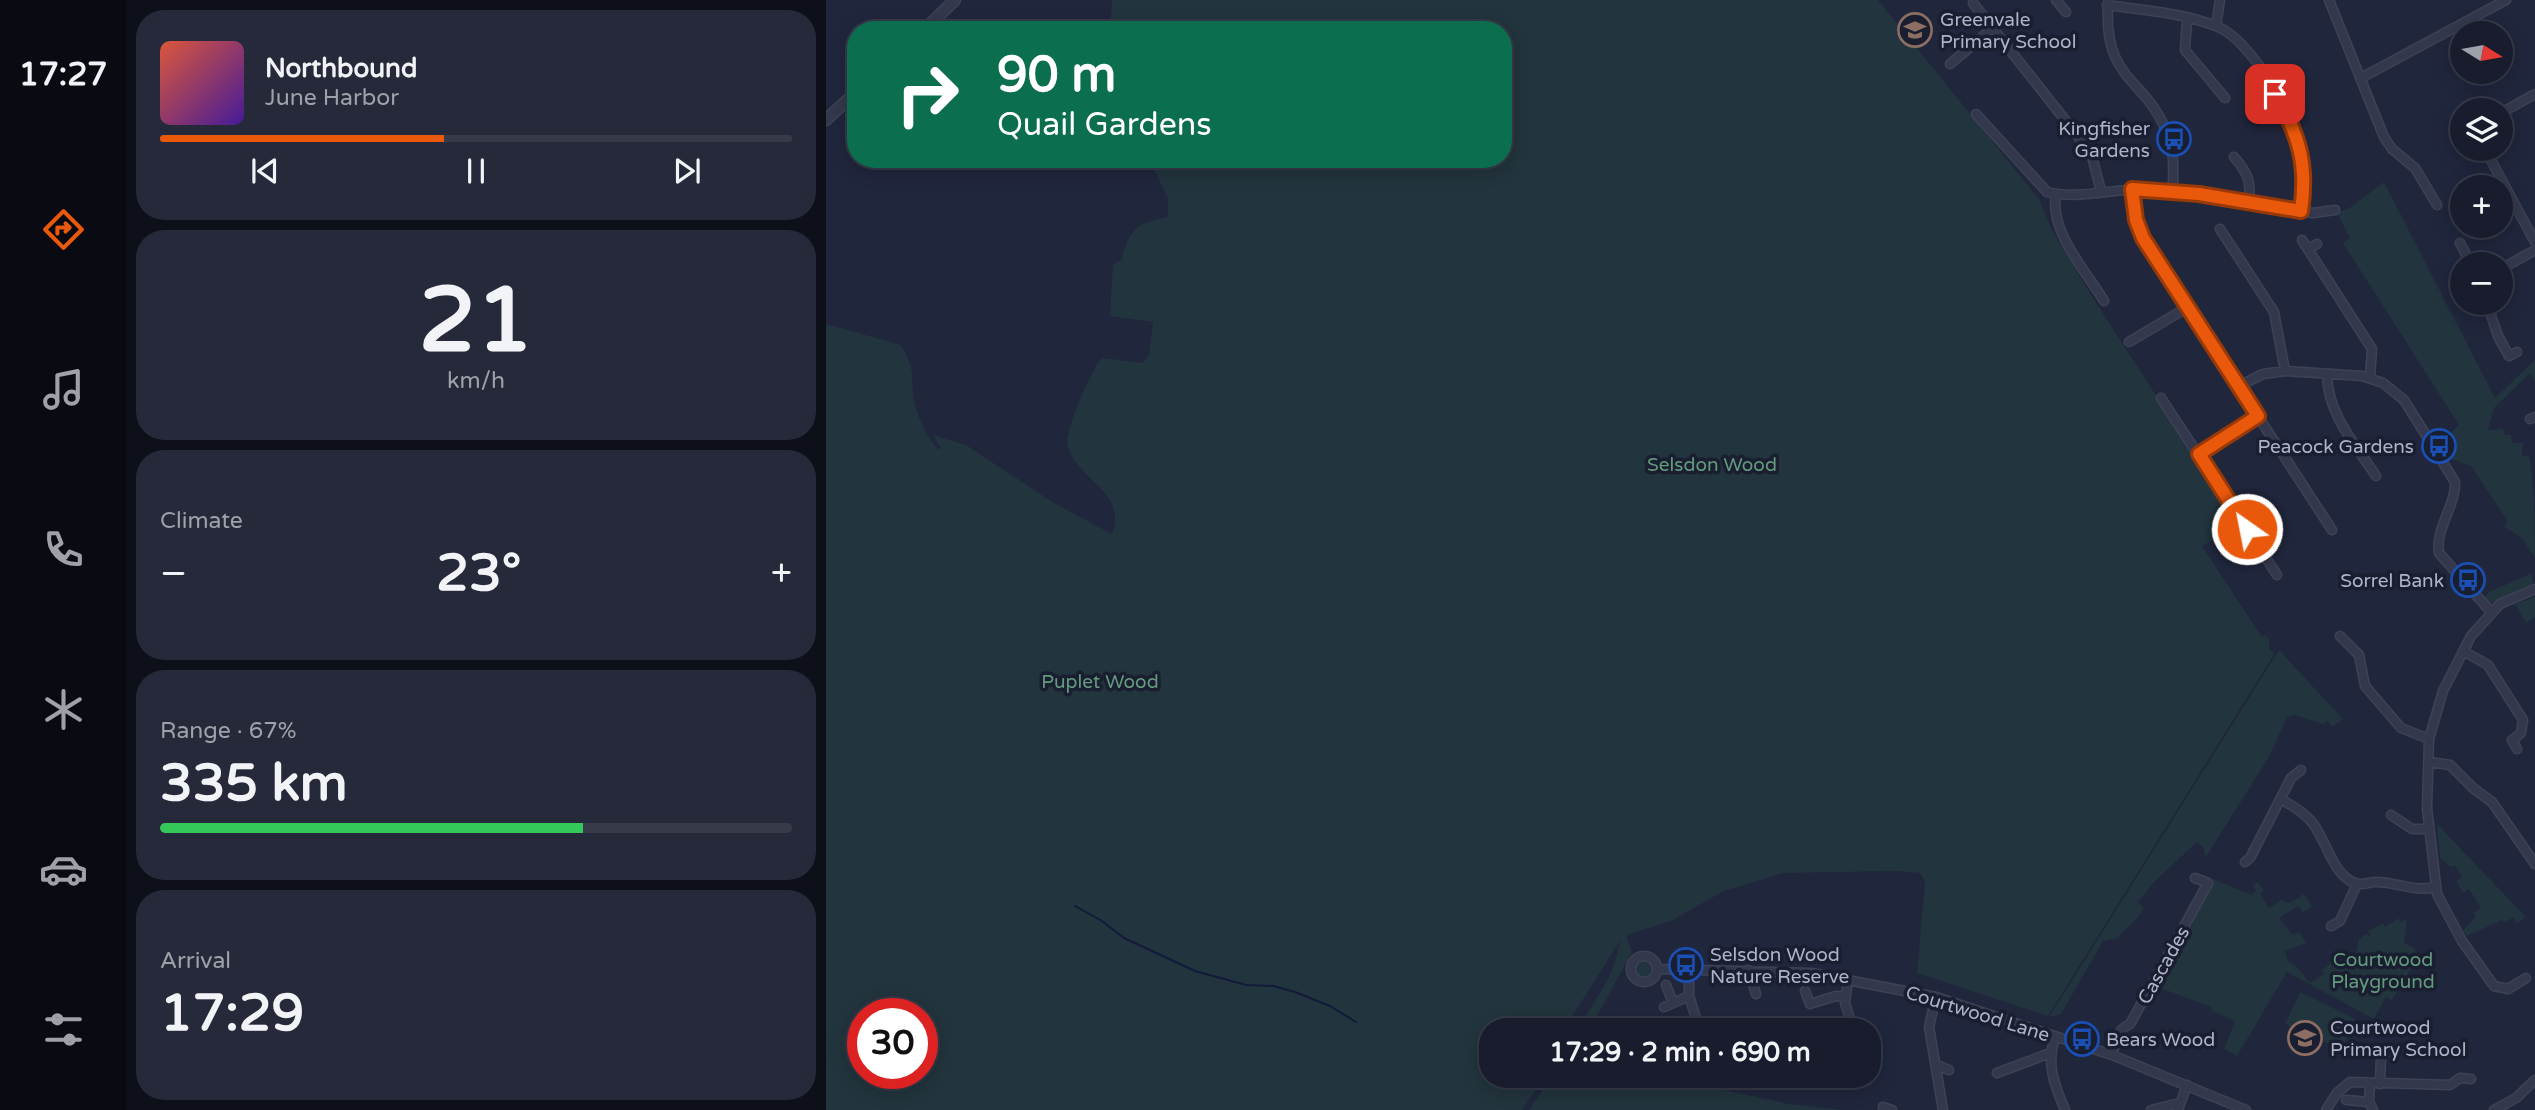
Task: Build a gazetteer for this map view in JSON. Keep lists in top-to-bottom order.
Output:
{
  "streets": {
    "street": ["Cascades", "Courtwood Lane"]
  },
  "crossings": [
    ["Cascades", "Courtwood Lane"]
  ],
  "parks": ["Selsdon Wood", "Puplet Wood", "Courtwood Playground"],
  "places": {
    "school or university": ["Greenvale Primary School", "Courtwood Primary School"],
    "bus stop": [
      "Kingfisher Gardens",
      "Peacock Gardens",
      "Sorrel Bank",
      "Selsdon Wood Nature Reserve",
      "Bears Wood"
    ]
  },
  "north": "right",
  "page": {
    "tabs": "17:27",
    "map_buttons": ["+", "−"],
    "turn": ["90 m", "Quail Gardens"],
    "song": ["Northbound", "June Harbor"],
    "tile": [
      ["21", "km/h"],
      "Climate",
      ["Range · 67%", "335 km"],
      ["Arrival", "17:29"]
    ],
    "heat": ["−", "23°", "+"],
    "limit": "30",
    "trip": "17:29 · 2 min · 690 m"
  }
}
